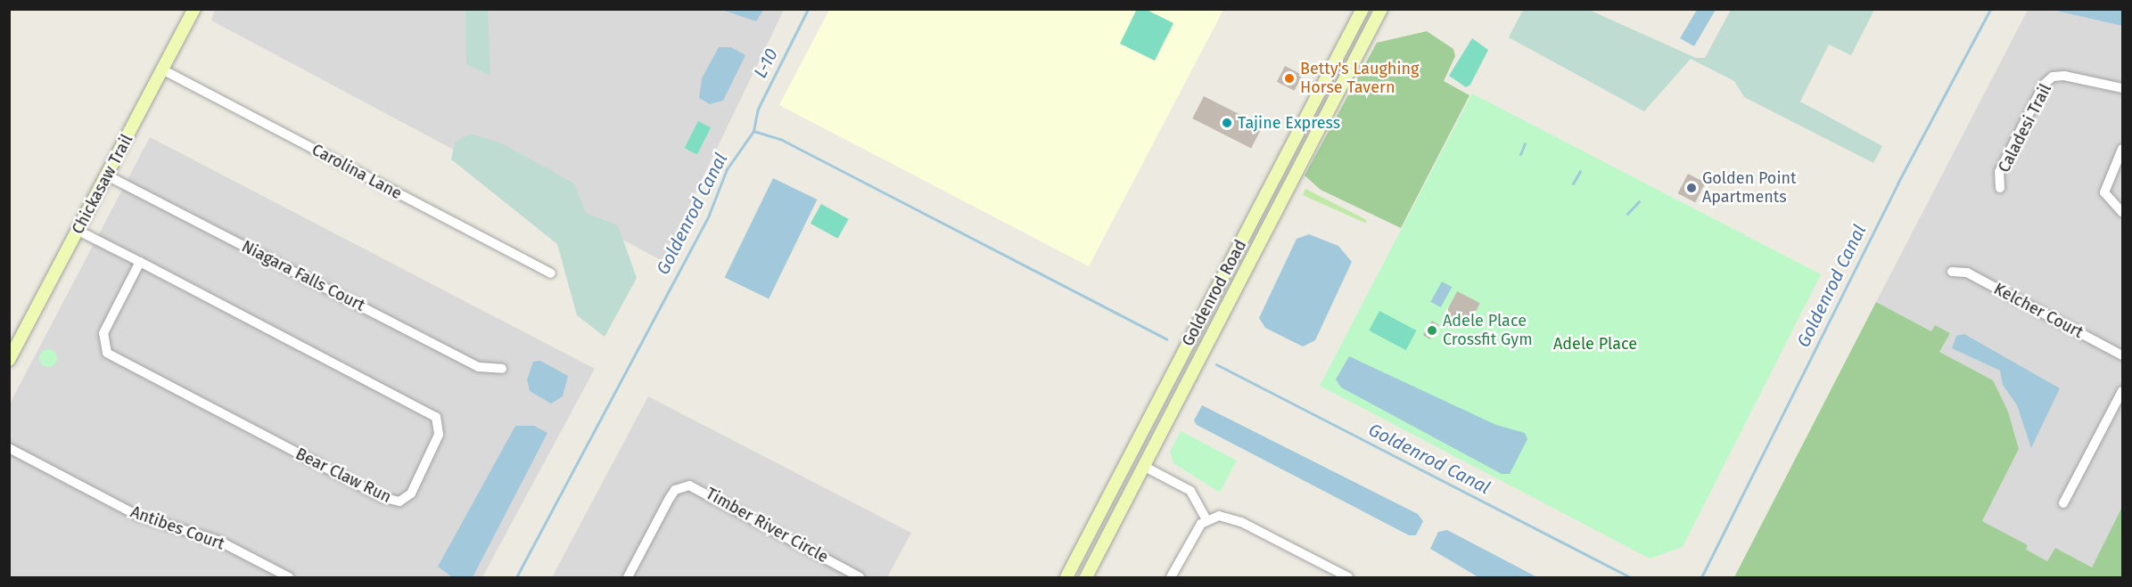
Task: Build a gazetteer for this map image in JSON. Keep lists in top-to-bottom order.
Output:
{
  "streets": {
    "main road": ["Chickasaw Trail", "Goldenrod Road"],
    "street": [
      "Caladesi Trail",
      "Carolina Lane",
      "Niagara Falls Court",
      "Kelcher Court",
      "Bear Claw Run",
      "Timber River Circle",
      "Antibes Court"
    ]
  },
  "crossings": [
    ["Carolina Lane", "Chickasaw Trail"],
    ["Chickasaw Trail", "Niagara Falls Court"],
    ["Chickasaw Trail", "Bear Claw Run"]
  ],
  "water": ["L-10", "Goldenrod Canal"],
  "parks": ["Adele Place"],
  "places": [
    "Betty's Laughing Horse Tavern",
    "Tajine Express",
    "Golden Point Apartments",
    "Adele Place Crossfit Gym"
  ]
}
